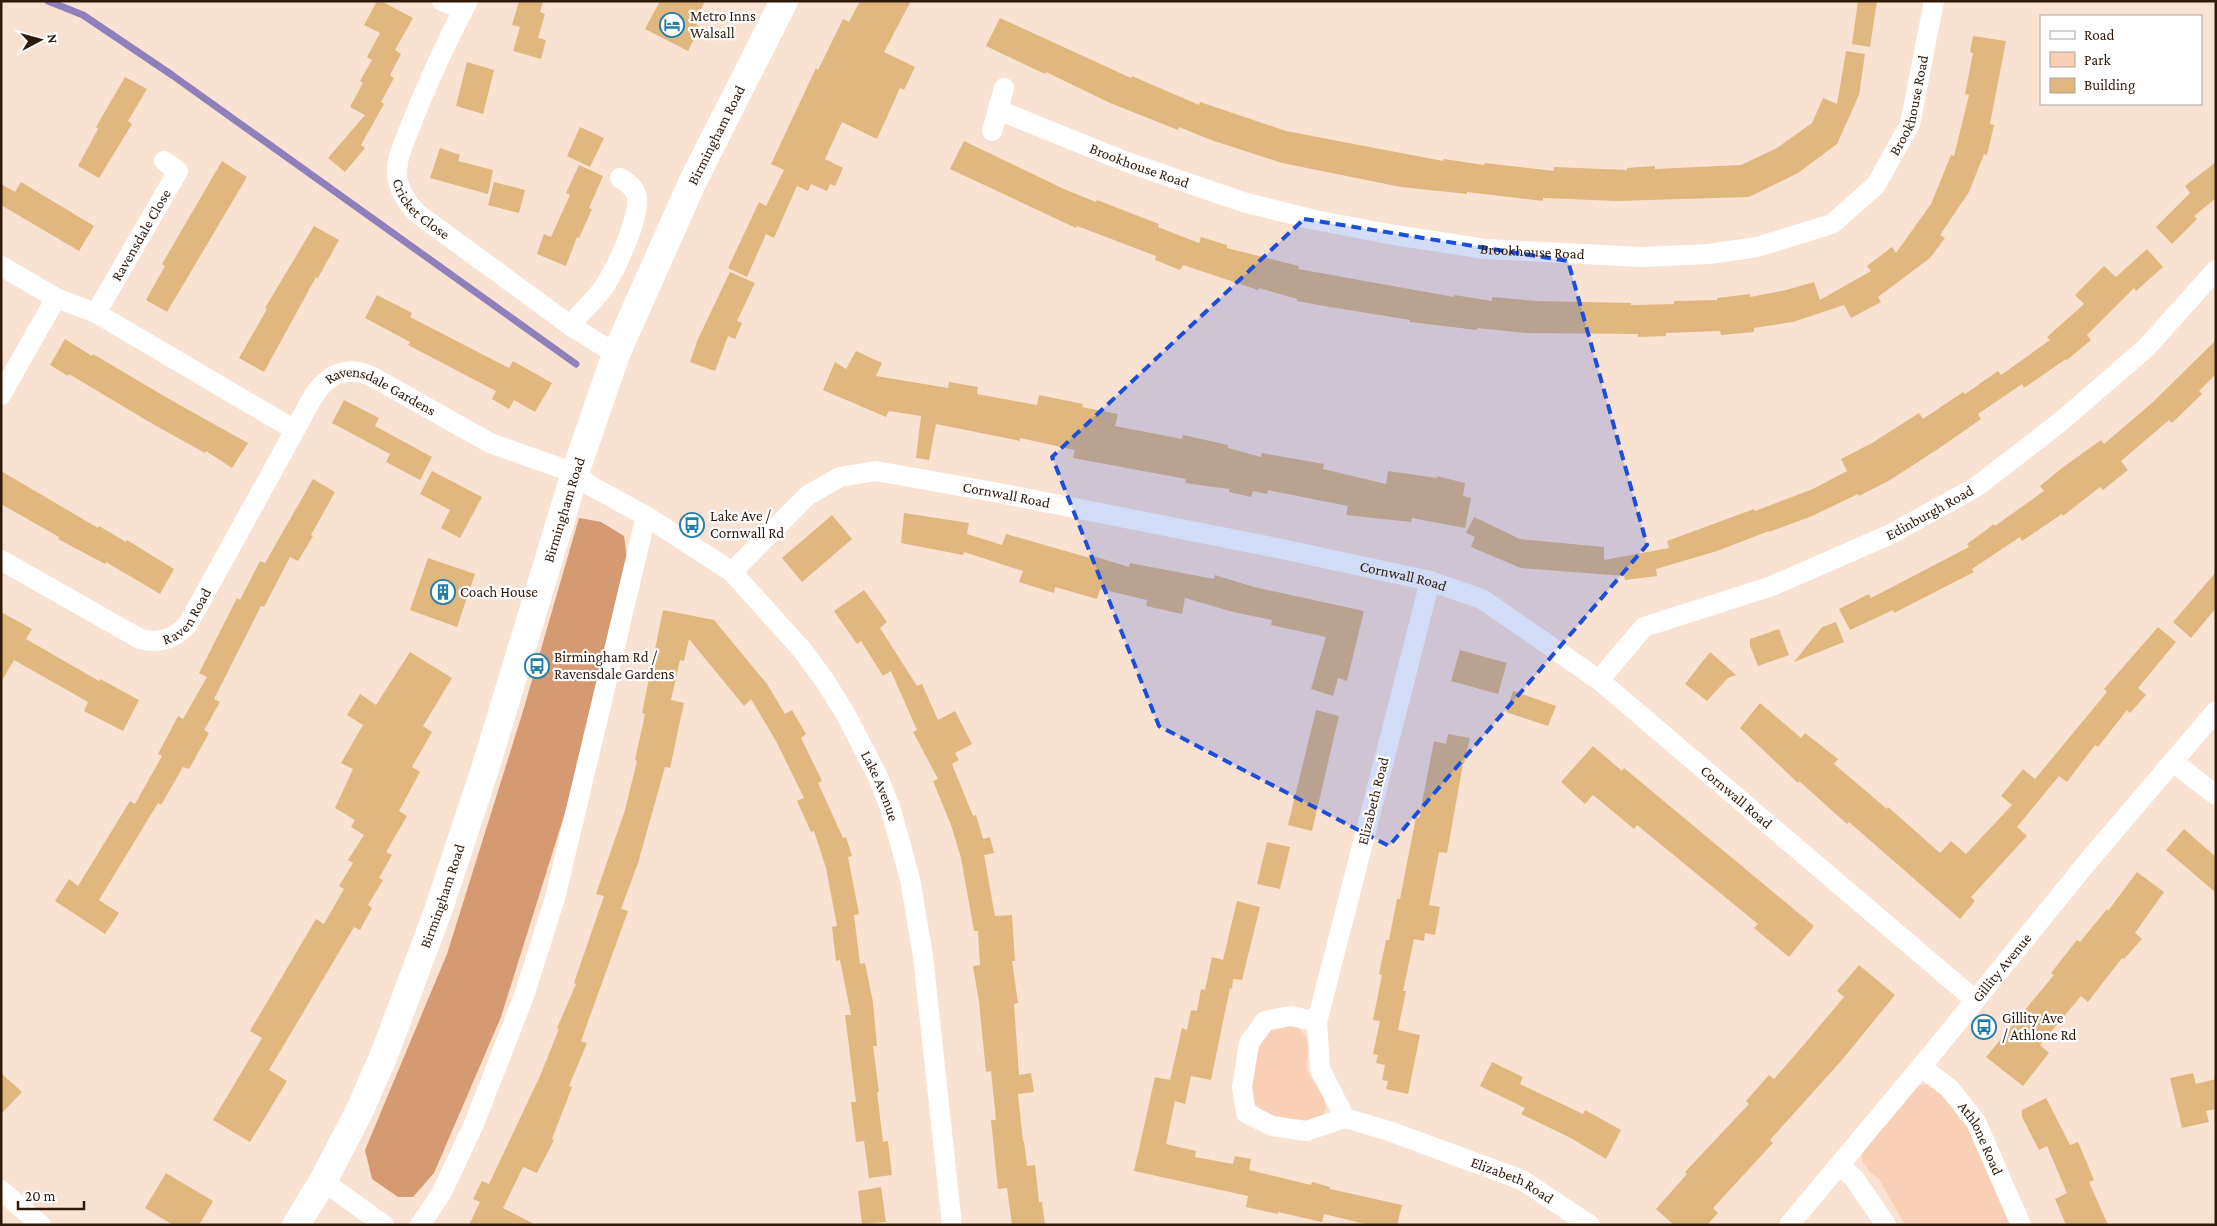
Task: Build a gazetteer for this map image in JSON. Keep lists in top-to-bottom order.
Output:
{
  "streets": {
    "highway": ["Birmingham Road"],
    "street": [
      "Brookhouse Road",
      "Cricket Close",
      "Ravensdale Close",
      "Ravensdale Gardens",
      "Cornwall Road",
      "Edinburgh Road",
      "Raven Road",
      "Lake Avenue",
      "Elizabeth Road",
      "Gillity Avenue",
      "Athlone Road"
    ]
  },
  "crossings": [
    ["Birmingham Road", "Cricket Close"],
    ["Birmingham Road", "Ravensdale Gardens"],
    ["Birmingham Road", "Lake Avenue"],
    ["Ravensdale Gardens", "Raven Road"],
    ["Ravensdale Gardens", "Lake Avenue"],
    ["Cornwall Road", "Edinburgh Road"],
    ["Cornwall Road", "Lake Avenue"],
    ["Cornwall Road", "Elizabeth Road"],
    ["Cornwall Road", "Gillity Avenue"],
    ["Gillity Avenue", "Athlone Road"]
  ],
  "places": {
    "hotel": ["Metro Inns Walsall"],
    "bus stop": ["Lake Ave / Cornwall Rd", "Birmingham Rd / Ravensdale Gardens", "Gillity Ave / Athlone Rd"],
    "building": ["Coach House"]
  },
  "legend": ["Road", "Park", "Building"],
  "scale_bar": "20 m",
  "north": "right"
}
